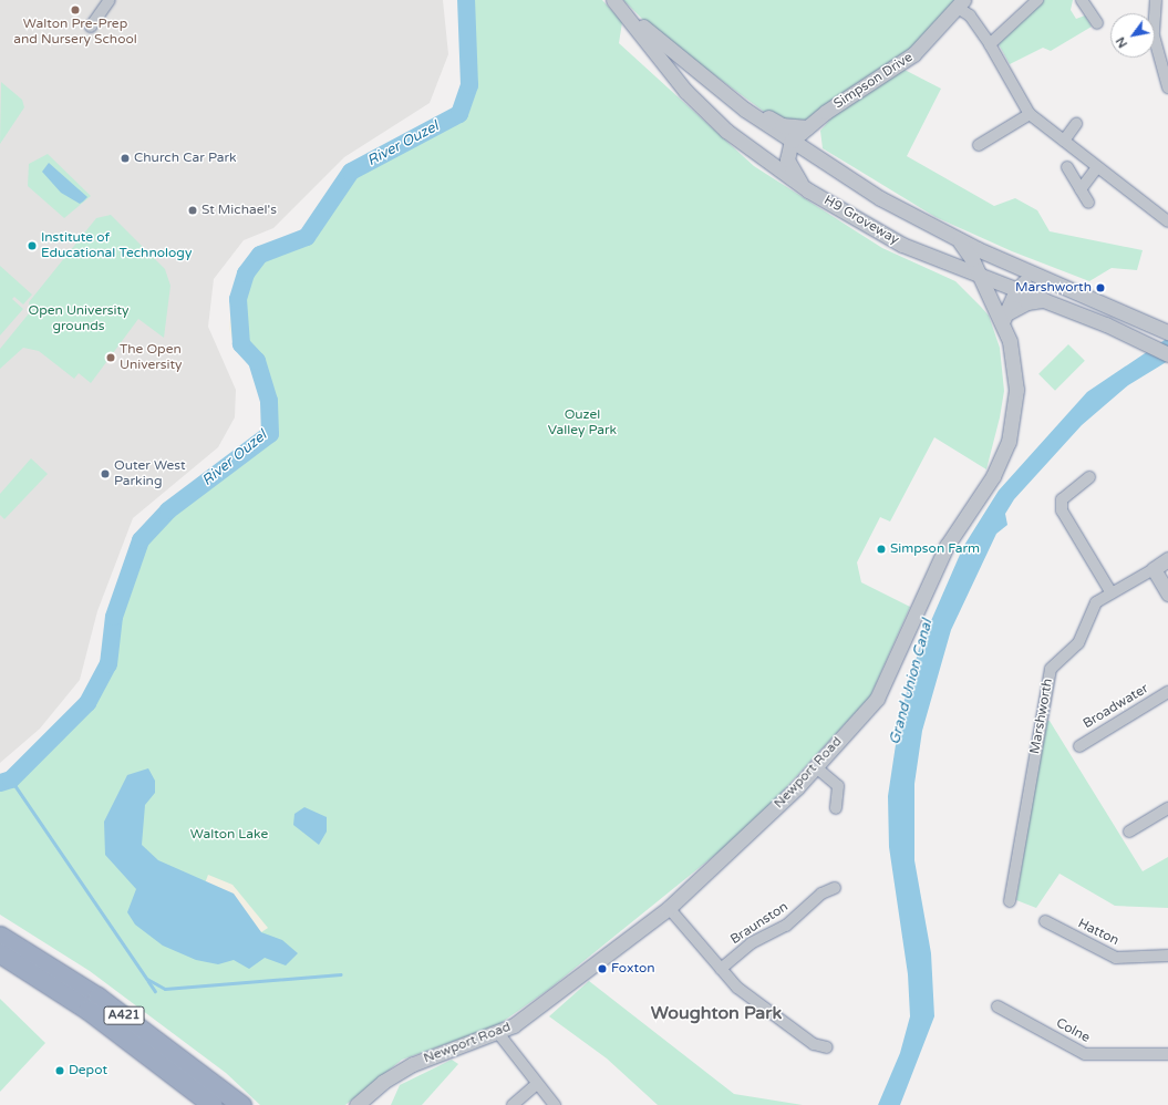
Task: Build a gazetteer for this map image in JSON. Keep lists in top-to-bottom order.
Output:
{
  "streets": {
    "highway": ["A421"],
    "street": [
      "Simpson Drive",
      "H9 Groveway",
      "Broadwater",
      "Marshworth",
      "Newport Road",
      "Braunston",
      "Hatton",
      "Colne"
    ]
  },
  "crossings": [
    ["H9 Groveway", "Newport Road"]
  ],
  "districts": ["Woughton Park"],
  "water": ["River Ouzel", "Grand Union Canal"],
  "parks": ["Open University grounds", "Ouzel Valley Park", "Walton Lake"],
  "places": [
    "Walton Pre-Prep and Nursery School",
    "Church Car Park",
    "St Michael's",
    "Institute of Educational Technology",
    "Marshworth",
    "The Open University",
    "Outer West Parking",
    "Simpson Farm",
    "Foxton",
    "Depot"
  ],
  "north": "bottom left"
}
